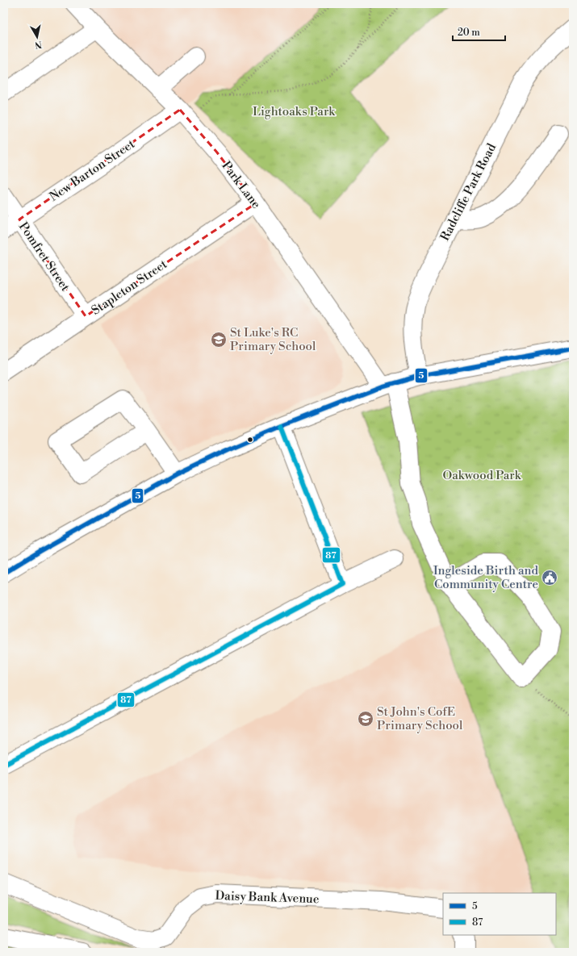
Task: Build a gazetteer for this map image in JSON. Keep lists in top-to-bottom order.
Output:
{
  "streets": {
    "main road": [
      "New Barton Street",
      "Park Lane",
      "Radcliffe Park Road",
      "Pomfret Street",
      "Stapleton Street",
      "Daisy Bank Avenue"
    ]
  },
  "crossings": [
    ["New Barton Street", "Park Lane"],
    ["New Barton Street", "Pomfret Street"],
    ["Park Lane", "Stapleton Street"],
    ["Pomfret Street", "Stapleton Street"]
  ],
  "parks": ["Lightoaks Park", "Oakwood Park"],
  "places": {
    "school or university": ["St Luke's RC Primary School", "St John's CofE Primary School"],
    "public building": ["Ingleside Birth and Community Centre"]
  },
  "lines": ["transit line 5", "transit line 87"],
  "legend": ["5", "87"],
  "scale_bar": "20 m",
  "north": "bottom"
}
